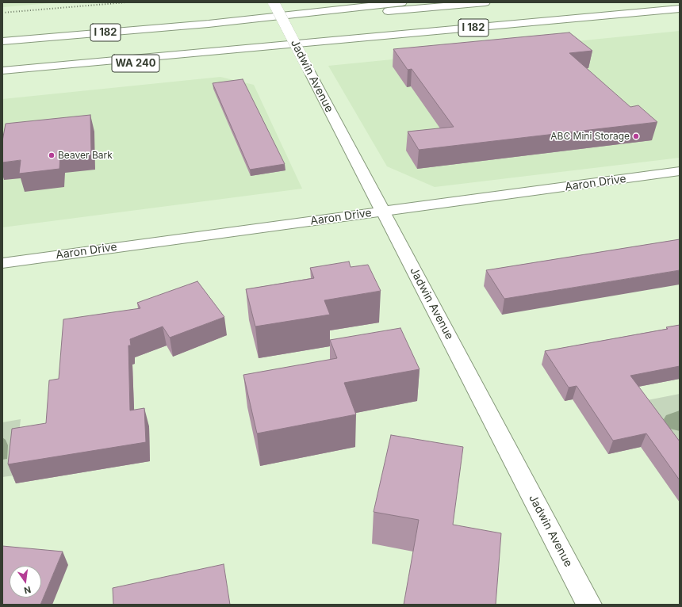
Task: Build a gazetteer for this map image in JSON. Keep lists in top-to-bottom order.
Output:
{
  "streets": {
    "main road": [
      "I 182",
      "WA 240",
      "Jadwin Avenue",
      "Aaron Drive"
    ]
  },
  "crossings": [
    ["I 182", "WA 240"],
    ["Jadwin Avenue", "Aaron Drive"]
  ],
  "places": ["ABC Mini Storage", "Beaver Bark"],
  "north": "bottom"
}
